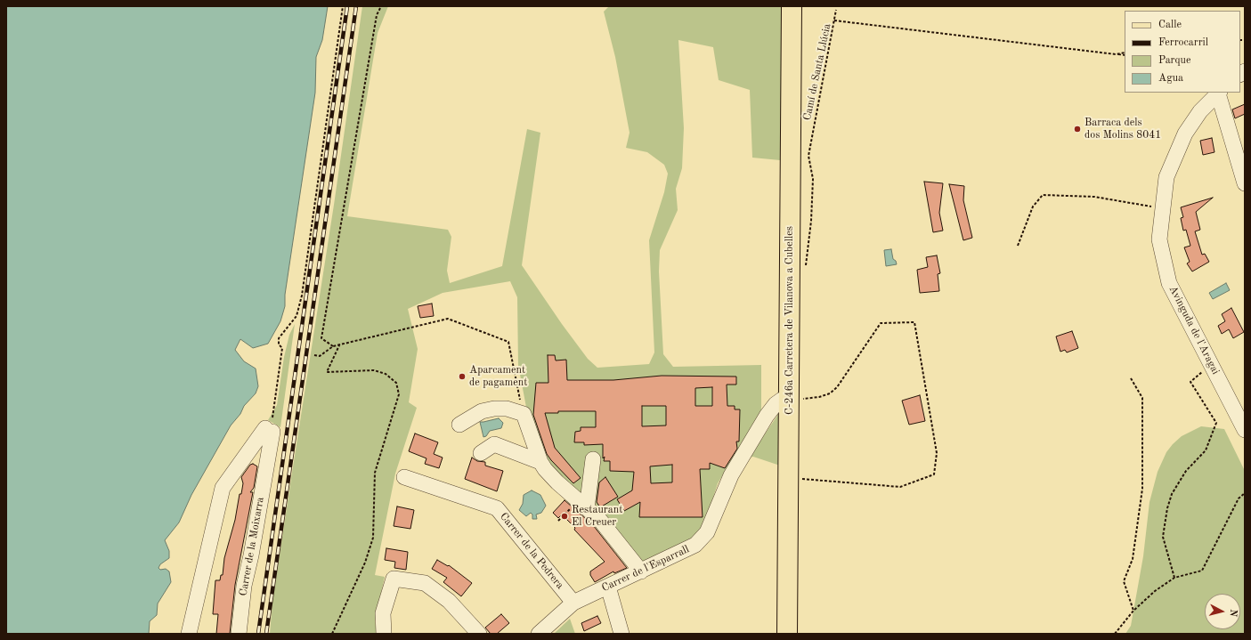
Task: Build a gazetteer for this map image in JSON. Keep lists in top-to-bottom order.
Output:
{
  "streets": {
    "main road": ["C-246a Carretera de Vilanova a Cubelles"],
    "street": [
      "Avinguda de l'Aragai",
      "Carrer de la Moixarra",
      "Carrer de la Pedrera",
      "Carrer de l'Esparrall"
    ],
    "path": ["Camí de Santa Llúcia"]
  },
  "crossings": [
    ["Camí de Santa Llúcia", "C-246a Carretera de Vilanova a Cubelles"],
    ["C-246a Carretera de Vilanova a Cubelles", "Carrer de l'Esparrall"],
    ["Carrer de la Pedrera", "Carrer de l'Esparrall"]
  ],
  "places": ["Barraca dels dos Molins 8041", "Aparcament de pagament", "Restaurant El Creuer"],
  "legend": [
    "Calle",
    "Ferrocarril",
    "Parque",
    "Agua"
  ],
  "north": "right"
}
